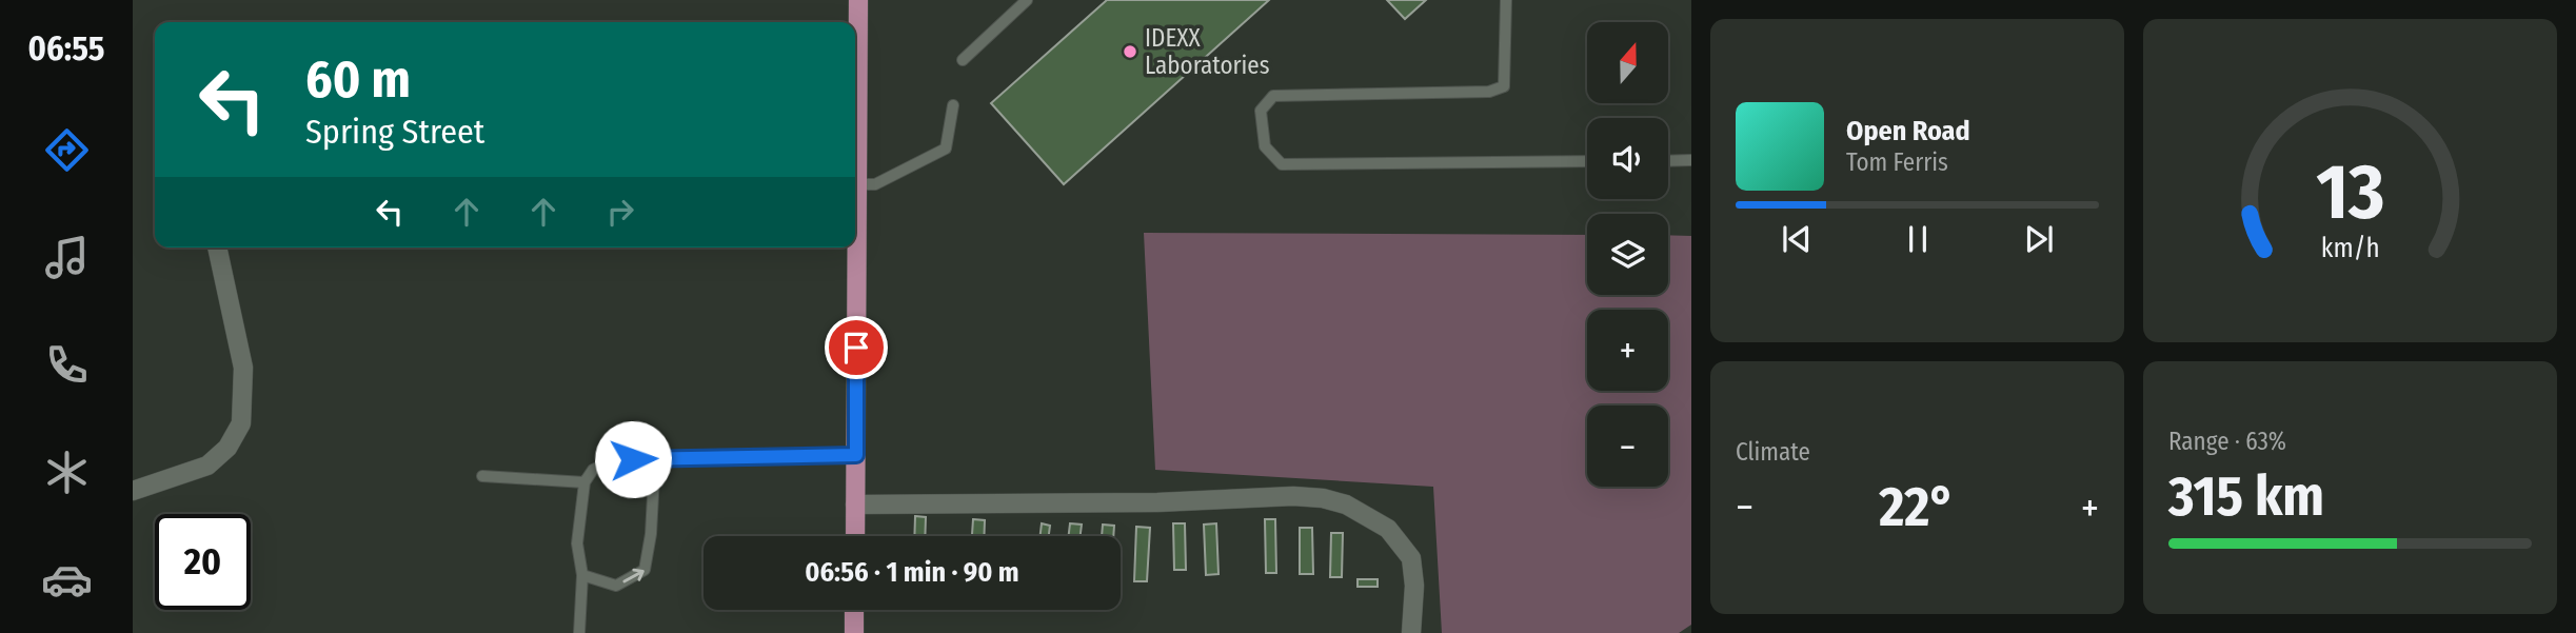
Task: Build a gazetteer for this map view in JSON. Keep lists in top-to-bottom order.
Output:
{
  "places": ["IDEXX Laboratories"],
  "north": "top",
  "page": {
    "tabs": "06:55",
    "map_buttons": ["+", "−"],
    "turn": ["60 m", "Spring Street"],
    "song": ["Open Road", "Tom Ferris"],
    "tile": [
      "Climate",
      ["Range · 63%", "315 km"]
    ],
    "heat": ["−", "22°", "+"],
    "limit": "20",
    "trip": "06:56 · 1 min · 90 m",
    "gauge": ["13", "km/h"]
  }
}
